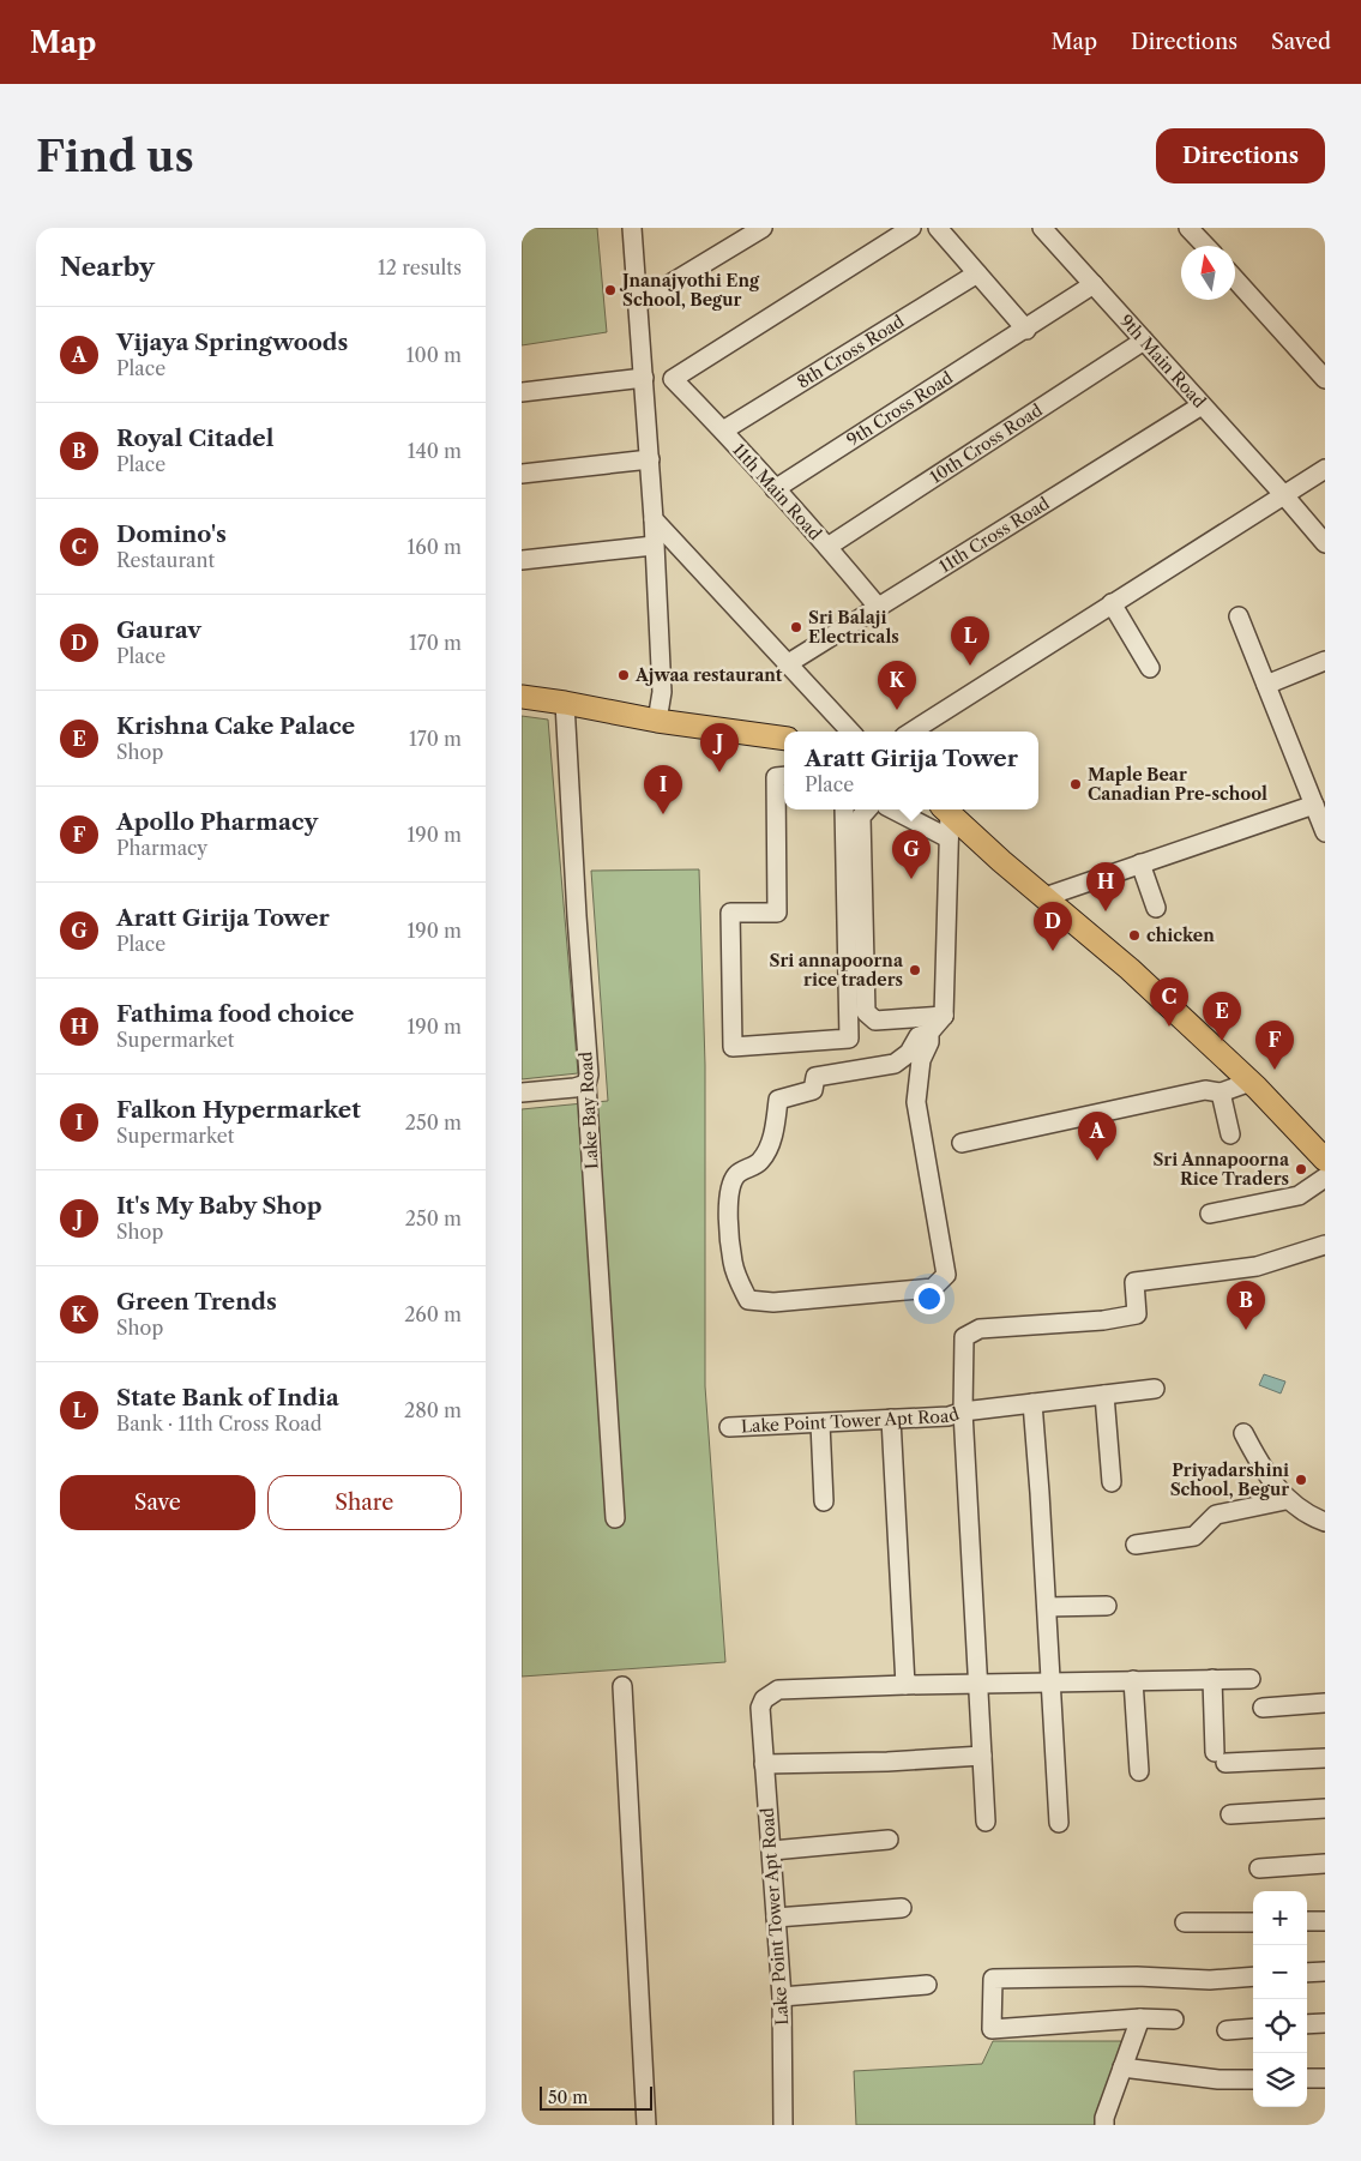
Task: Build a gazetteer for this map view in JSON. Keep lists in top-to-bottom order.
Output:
{
  "streets": {
    "street": [
      "8th Cross Road",
      "9th Main Road",
      "9th Cross Road",
      "10th Cross Road",
      "11th Main Road",
      "11th Cross Road",
      "Lake Bay Road",
      "Lake Point Tower Apt Road"
    ]
  },
  "crossings": [
    ["8th Cross Road", "11th Main Road"],
    ["9th Main Road", "9th Cross Road"],
    ["9th Main Road", "10th Cross Road"],
    ["9th Main Road", "11th Cross Road"],
    ["9th Cross Road", "11th Main Road"],
    ["10th Cross Road", "11th Main Road"],
    ["11th Main Road", "11th Cross Road"]
  ],
  "places": [
    "Jnanajyothi Eng School, Begur",
    "Sri Balaji Electricals",
    "Ajwaa restaurant",
    "Maple Bear Canadian Pre-school",
    "chicken",
    "Sri annapoorna rice traders",
    "Sri Annapoorna Rice Traders",
    "Priyadarshini School, Begur"
  ],
  "scale_bar": "50 m",
  "north": "top",
  "page": {
    "header": "Map",
    "nav": ["Map", "Directions", "Saved"],
    "buttons": [
      "Directions",
      ["Save", "Share"]
    ],
    "title": "Find us",
    "heading": ["Nearby", "12 results"],
    "list": [
      {
        "mark": "A",
        "name": "Vijaya Springwoods",
        "note": "Place",
        "value": "100 m"
      },
      {
        "mark": "B",
        "name": "Royal Citadel",
        "note": "Place",
        "value": "140 m"
      },
      {
        "mark": "C",
        "name": "Domino's",
        "note": "Restaurant",
        "value": "160 m"
      },
      {
        "mark": "D",
        "name": "Gaurav",
        "note": "Place",
        "value": "170 m"
      },
      {
        "mark": "E",
        "name": "Krishna Cake Palace",
        "note": "Shop",
        "value": "170 m"
      },
      {
        "mark": "F",
        "name": "Apollo Pharmacy",
        "note": "Pharmacy",
        "value": "190 m"
      },
      {
        "mark": "G",
        "name": "Aratt Girija Tower",
        "note": "Place",
        "value": "190 m"
      },
      {
        "mark": "H",
        "name": "Fathima food choice",
        "note": "Supermarket",
        "value": "190 m"
      },
      {
        "mark": "I",
        "name": "Falkon Hypermarket",
        "note": "Supermarket",
        "value": "250 m"
      },
      {
        "mark": "J",
        "name": "It's My Baby Shop",
        "note": "Shop",
        "value": "250 m"
      },
      {
        "mark": "K",
        "name": "Green Trends",
        "note": "Shop",
        "value": "260 m"
      },
      {
        "mark": "L",
        "name": "State Bank of India",
        "note": "Bank · 11th Cross Road",
        "value": "280 m"
      }
    ],
    "pins": [
      "L",
      "K",
      "J",
      "I",
      "G",
      "H",
      "D",
      "C",
      "E",
      "F",
      "A",
      "B"
    ],
    "popup": ["Aratt Girija Tower", "Place"],
    "map_buttons": ["+", "−"],
    "scale": "50 m"
  }
}
